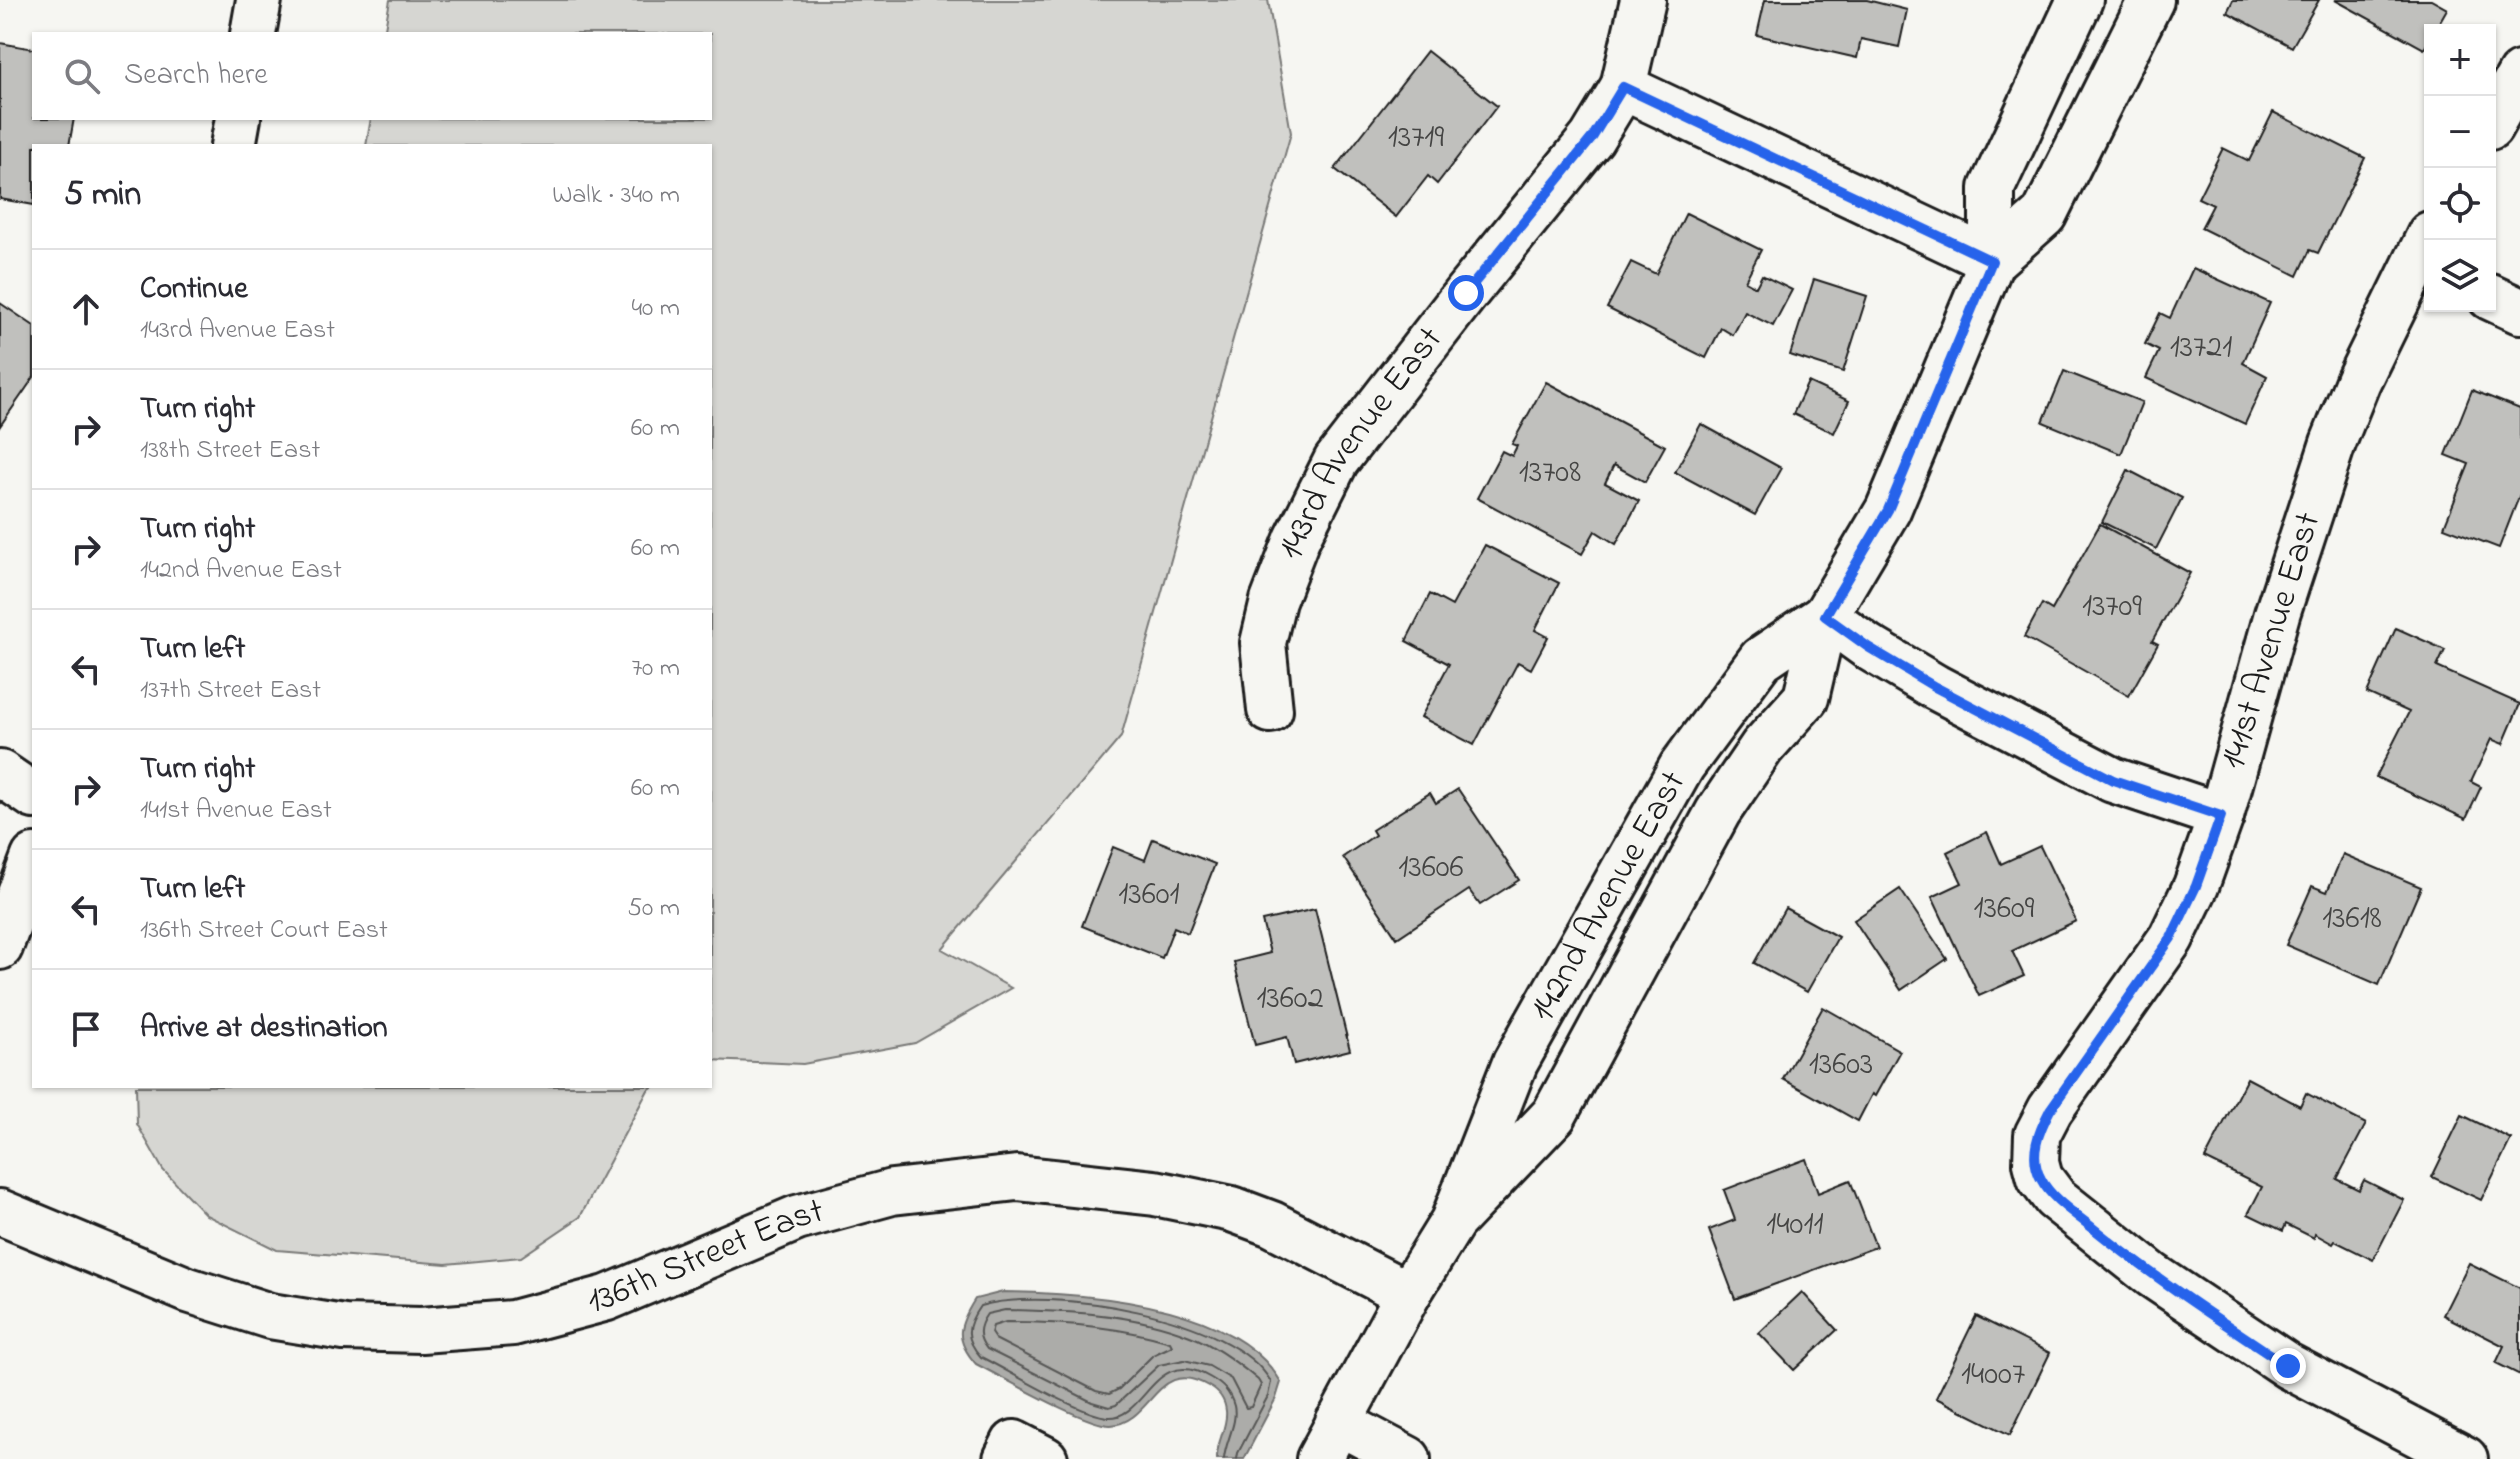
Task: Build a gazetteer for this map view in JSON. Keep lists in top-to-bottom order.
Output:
{
  "streets": {
    "street": [
      "143rd Avenue East",
      "141st Avenue East",
      "142nd Avenue East",
      "136th Street East"
    ]
  },
  "crossings": [
    ["142nd Avenue East", "136th Street East"]
  ],
  "house_numbers": [
    "13719",
    "13721",
    "13708",
    "13709",
    "13606",
    "13601",
    "13609",
    "13618",
    "13602",
    "13603",
    "14011",
    "14007"
  ],
  "page": {
    "map_buttons": ["+", "−"],
    "search": "Search here",
    "heading": ["5 min", "Walk · 340 m"],
    "list": [
      ["Continue", "143rd Avenue East", "40 m"],
      ["Turn right", "138th Street East", "60 m"],
      ["Turn right", "142nd Avenue East", "60 m"],
      ["Turn left", "137th Street East", "70 m"],
      ["Turn right", "141st Avenue East", "60 m"],
      ["Turn left", "136th Street Court East", "50 m"],
      "Arrive at destination"
    ]
  }
}
